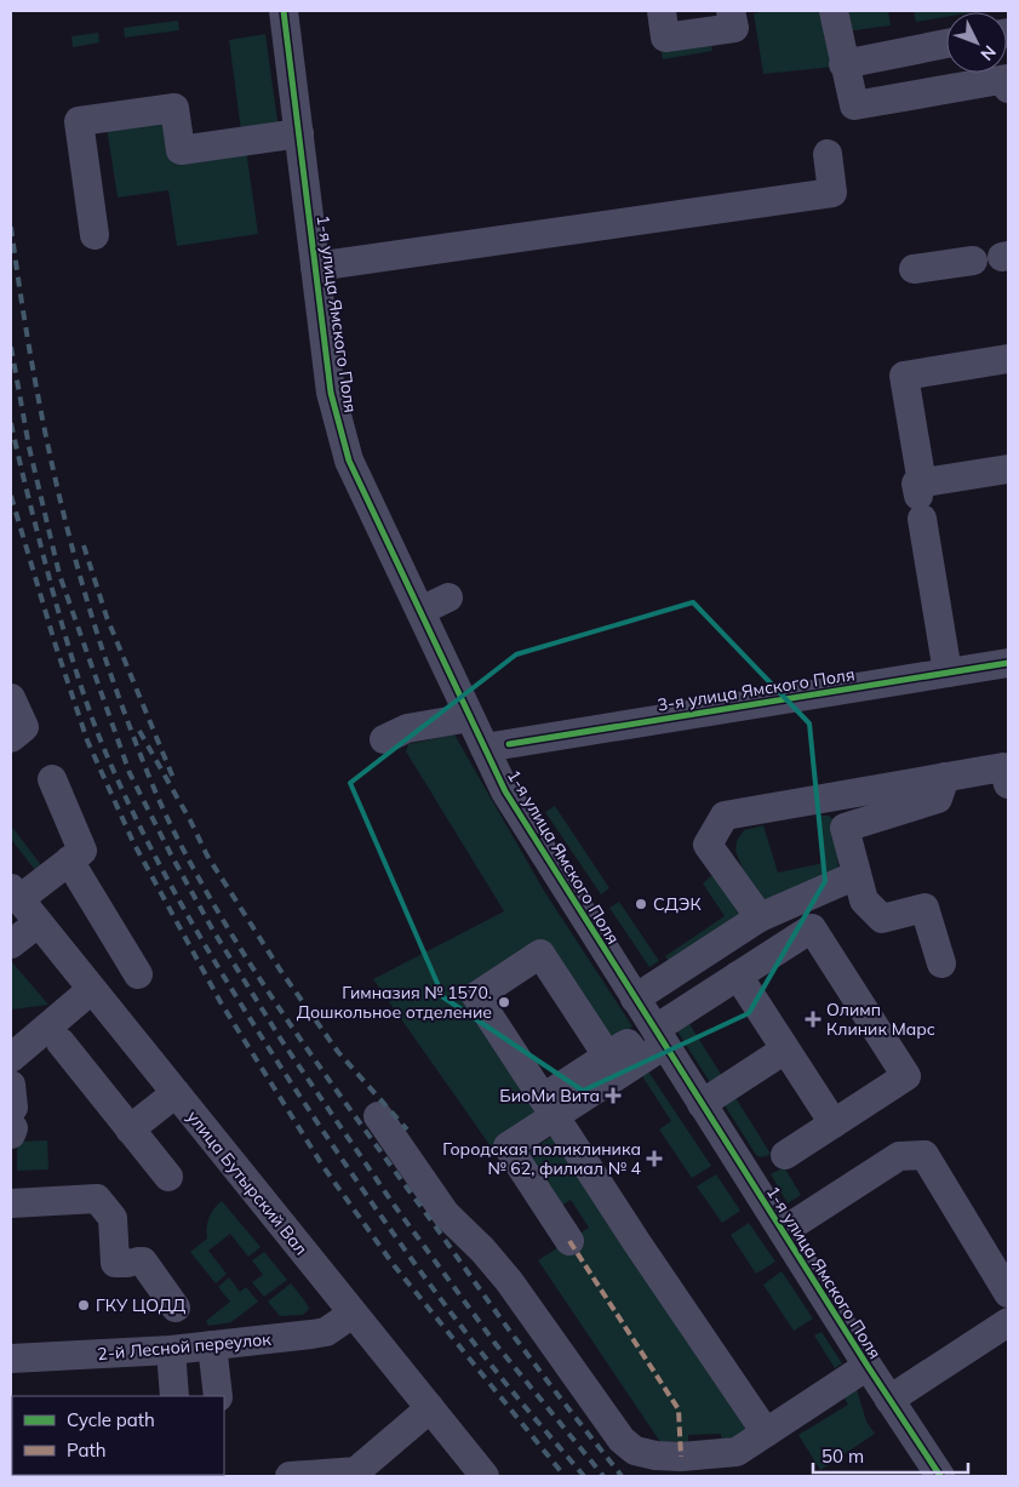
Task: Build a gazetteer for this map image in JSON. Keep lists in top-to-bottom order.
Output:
{
  "streets": {
    "street": [
      "1-я улица Ямского Поля",
      "3-я улица Ямского Поля",
      "улица Бутырский Вал",
      "2-й Лесной переулок"
    ]
  },
  "crossings": [
    ["1-я улица Ямского Поля", "3-я улица Ямского Поля"],
    ["улица Бутырский Вал", "2-й Лесной переулок"]
  ],
  "places": {
    "other": ["СДЭК", "Гимназия № 1570. Дошкольное отделение", "ГКУ ЦОДД"],
    "health": ["Олимп Клиник Марс", "БиоМи Вита", "Городская поликлиника № 62, филиал № 4"]
  },
  "legend": ["Cycle path", "Path"],
  "scale_bar": "50 m",
  "north": "bottom right"
}
